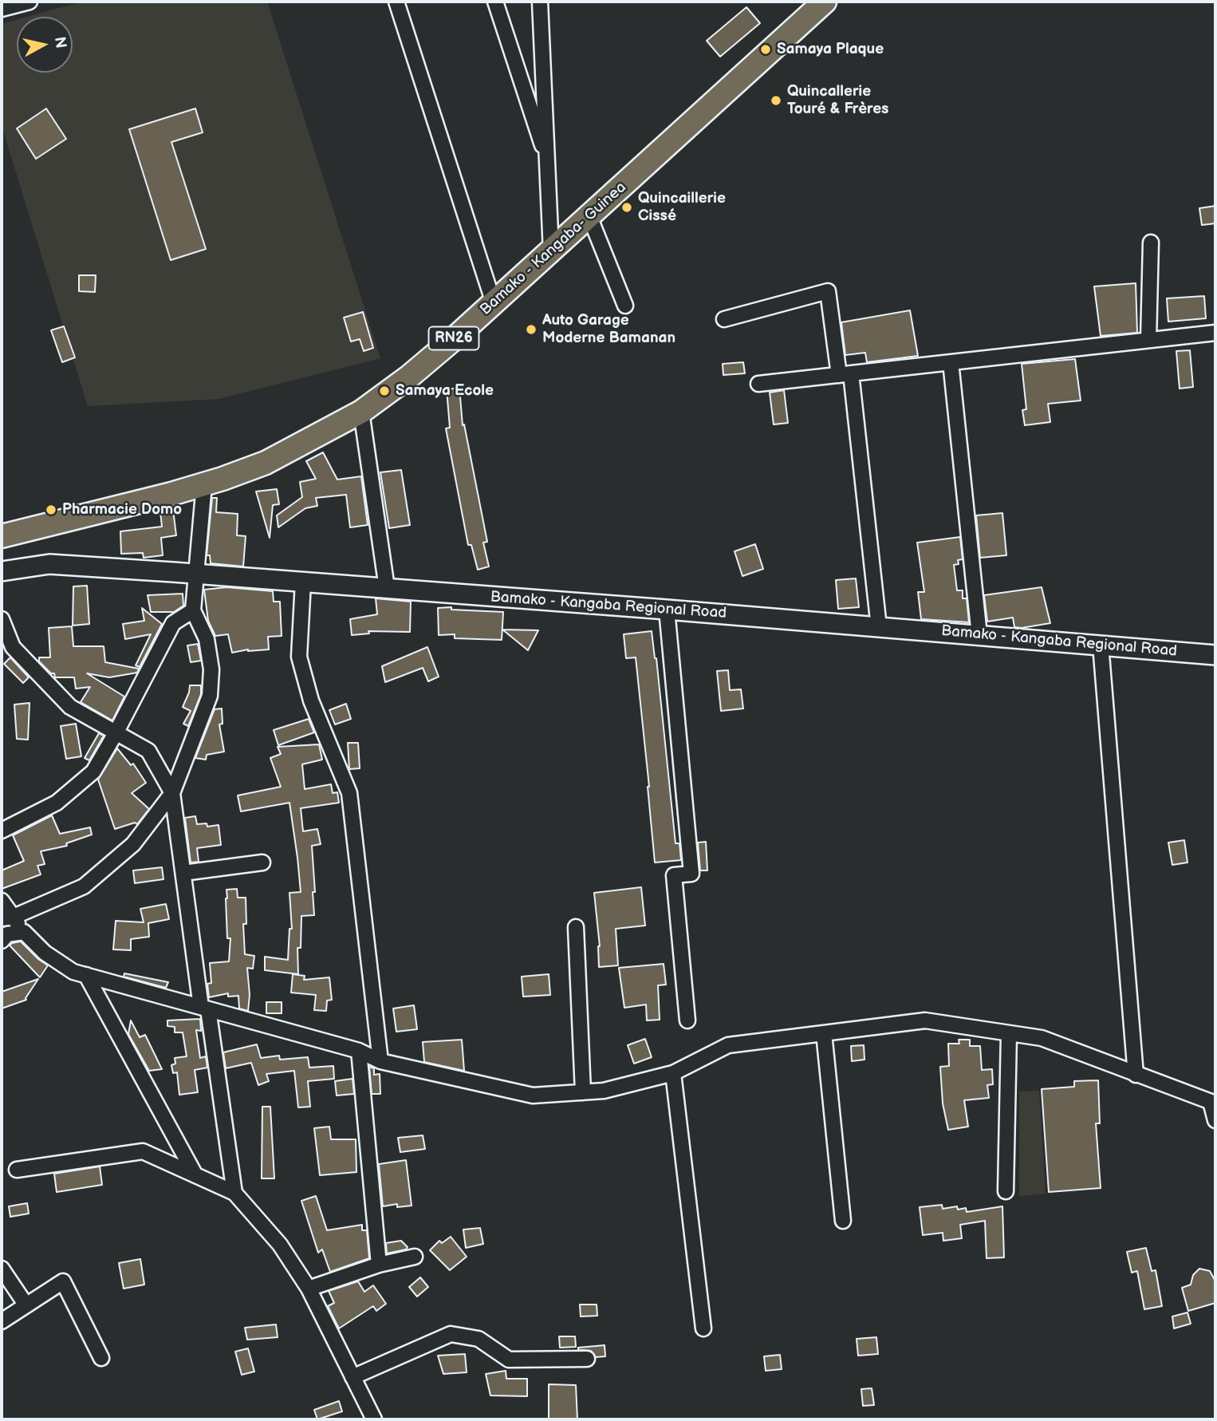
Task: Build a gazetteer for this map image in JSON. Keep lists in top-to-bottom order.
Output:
{
  "streets": {
    "main road": ["Bamako - Kangaba- Guinea", "RN26"],
    "street": ["Bamako - Kangaba Regional Road"]
  },
  "places": [
    "Samaya Plaque",
    "Quincallerie Touré & Frères",
    "Quincaillerie Cissé",
    "Auto Garage Moderne Bamanan",
    "Samaya Ecole",
    "Pharmacie Domo"
  ],
  "north": "right"
}
